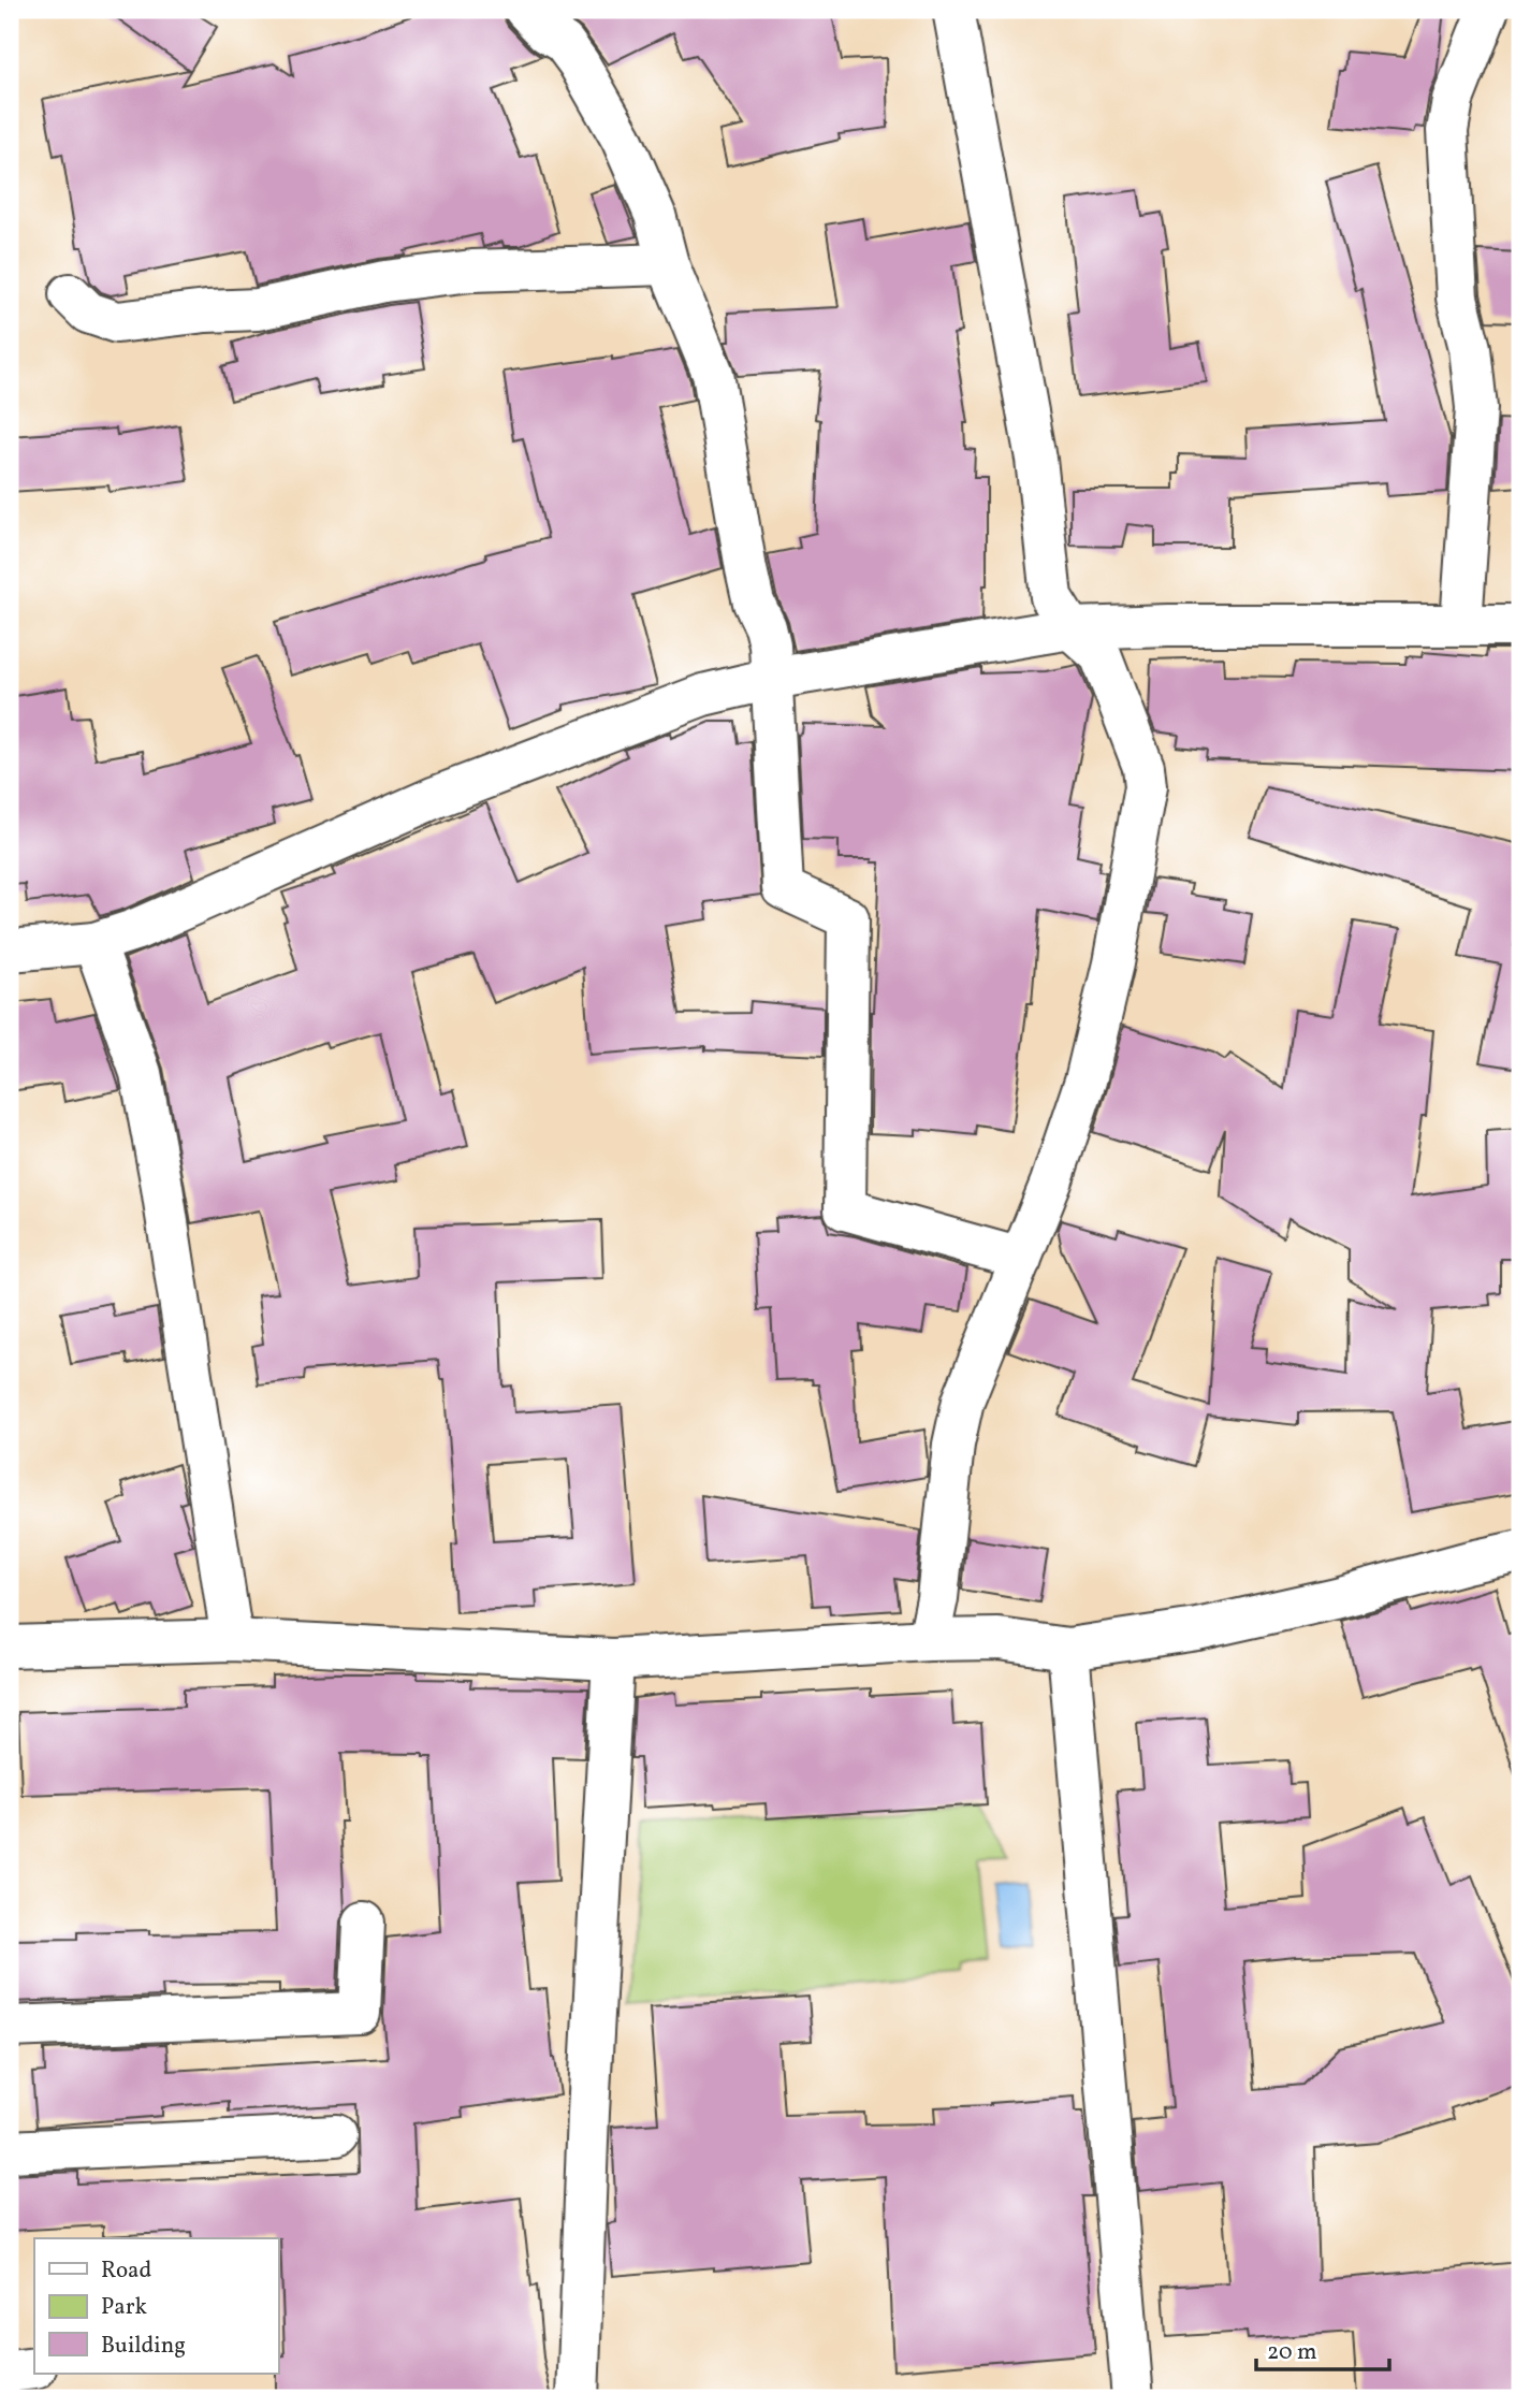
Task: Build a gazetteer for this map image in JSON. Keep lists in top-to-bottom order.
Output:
{
  "legend": ["Road", "Park", "Building"],
  "scale_bar": "20 m"
}
